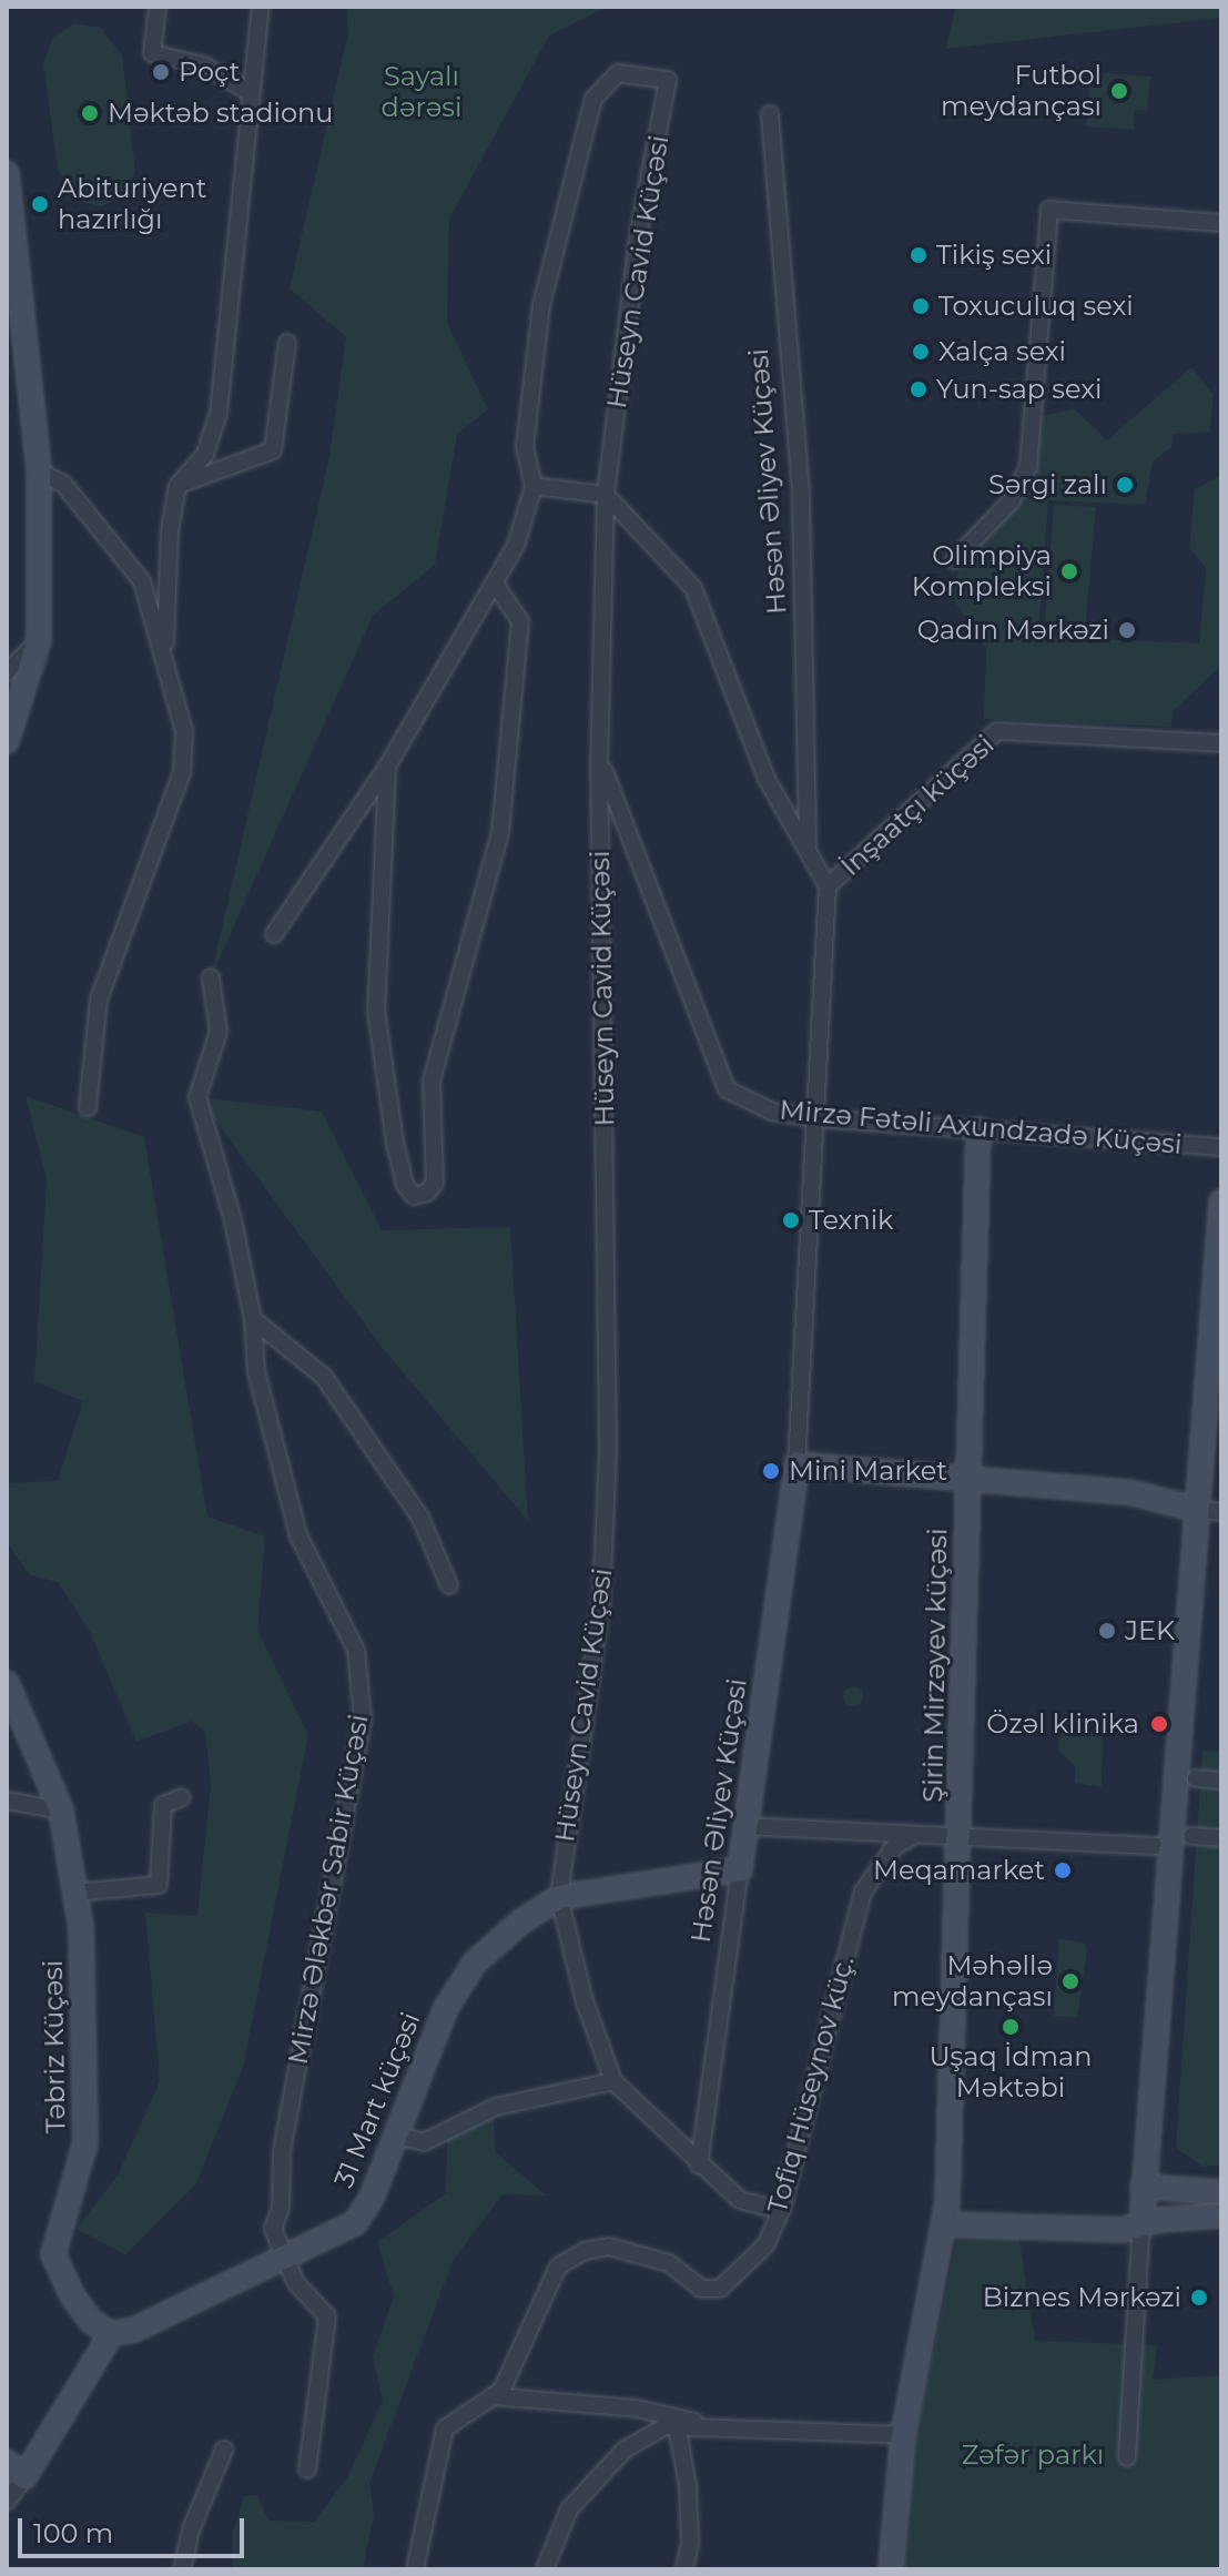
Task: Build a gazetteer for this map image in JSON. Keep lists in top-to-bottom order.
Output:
{
  "streets": {
    "street": [
      "Hüseyn Cavid Küçəsi",
      "Həsən Əliyev Küçəsi",
      "İnşaatçı küçəsi",
      "Mirzə Fətəli Axundzadə Küçəsi",
      "Şirin Mirzəyev küçəsi",
      "Mirzə Ələkbər Sabir Küçəsi",
      "Təbriz Küçəsi",
      "Tofiq Hüseynov küç.",
      "31 Mart küçəsi"
    ]
  },
  "crossings": [
    ["Hüseyn Cavid Küçəsi", "Həsən Əliyev Küçəsi"],
    ["Hüseyn Cavid Küçəsi", "Mirzə Fətəli Axundzadə Küçəsi"],
    ["Hüseyn Cavid Küçəsi", "31 Mart küçəsi"],
    ["Həsən Əliyev Küçəsi", "İnşaatçı küçəsi"],
    ["Həsən Əliyev Küçəsi", "Mirzə Fətəli Axundzadə Küçəsi"],
    ["Həsən Əliyev Küçəsi", "31 Mart küçəsi"],
    ["Mirzə Fətəli Axundzadə Küçəsi", "Şirin Mirzəyev küçəsi"],
    ["Mirzə Ələkbər Sabir Küçəsi", "31 Mart küçəsi"],
    ["Təbriz Küçəsi", "31 Mart küçəsi"]
  ],
  "parks": ["Sayalı dərəsi", "Zəfər parkı"],
  "places": [
    "Poçt",
    "Futbol meydançası",
    "Məktəb stadionu",
    "Abituriyent hazırlığı",
    "Tikiş sexi",
    "Toxuculuq sexi",
    "Xalça sexi",
    "Yun-sap sexi",
    "Sərgi zalı",
    "Olimpiya Kompleksi",
    "Qadın Mərkəzi",
    "Texnik",
    "Mini Market",
    "JEK",
    "Özəl klinika",
    "Meqamarket",
    "Məhəllə meydançası",
    "Uşaq İdman Məktəbi",
    "Biznes Mərkəzi"
  ],
  "scale_bar": "100 m"
}
